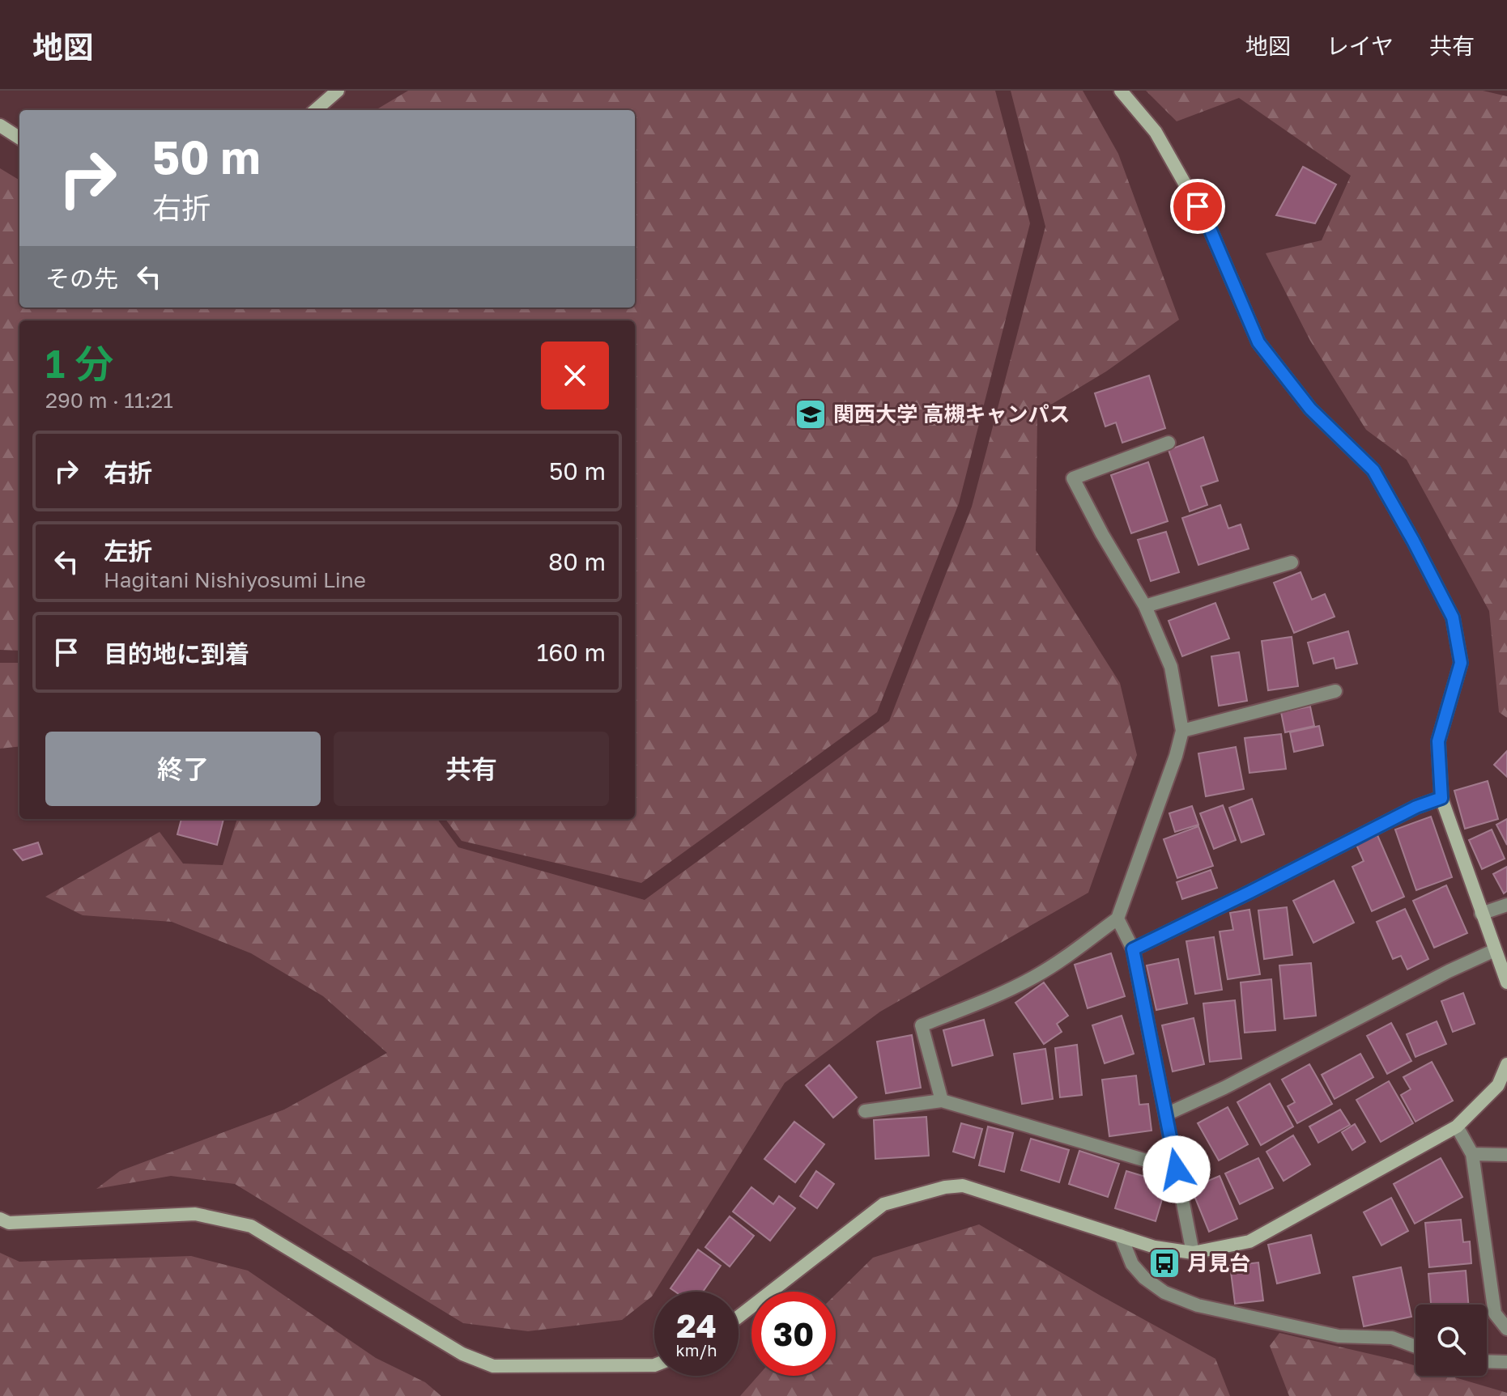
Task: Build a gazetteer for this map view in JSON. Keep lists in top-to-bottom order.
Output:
{
  "places": {
    "school or university": ["関西大学 高槻キャンパス"],
    "bus stop": ["月見台"]
  },
  "page": {
    "header": "地図",
    "nav": ["地図", "レイヤ", "共有"],
    "turn": ["50 m", "右折"],
    "then": "その先",
    "heading": ["1 分", "290 m · 11:21"],
    "list": [
      {
        "name": "右折",
        "value": "50 m"
      },
      {
        "name": "左折",
        "note": "Hagitani Nishiyosumi Line",
        "value": "80 m"
      },
      {
        "name": "目的地に到着",
        "value": "160 m"
      }
    ],
    "buttons": ["終了", "共有"],
    "speed": "24 km/h",
    "limit": "30"
  }
}
